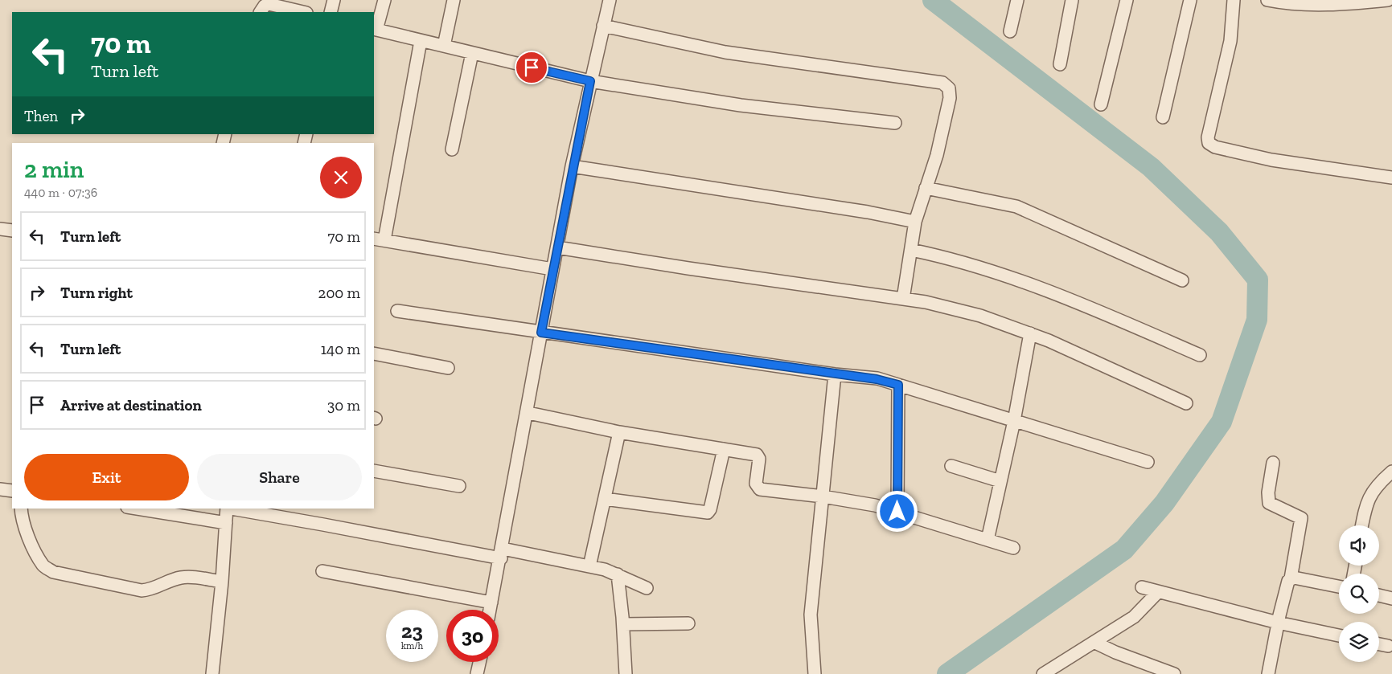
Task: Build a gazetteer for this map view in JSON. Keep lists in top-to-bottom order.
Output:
{
  "page": {
    "turn": ["70 m", "Turn left"],
    "then": "Then",
    "heading": ["2 min", "440 m · 07:36"],
    "list": [
      {
        "name": "Turn left",
        "value": "70 m"
      },
      {
        "name": "Turn right",
        "value": "200 m"
      },
      {
        "name": "Turn left",
        "value": "140 m"
      },
      {
        "name": "Arrive at destination",
        "value": "30 m"
      }
    ],
    "buttons": ["Exit", "Share"],
    "speed": "23 km/h",
    "limit": "30"
  }
}
